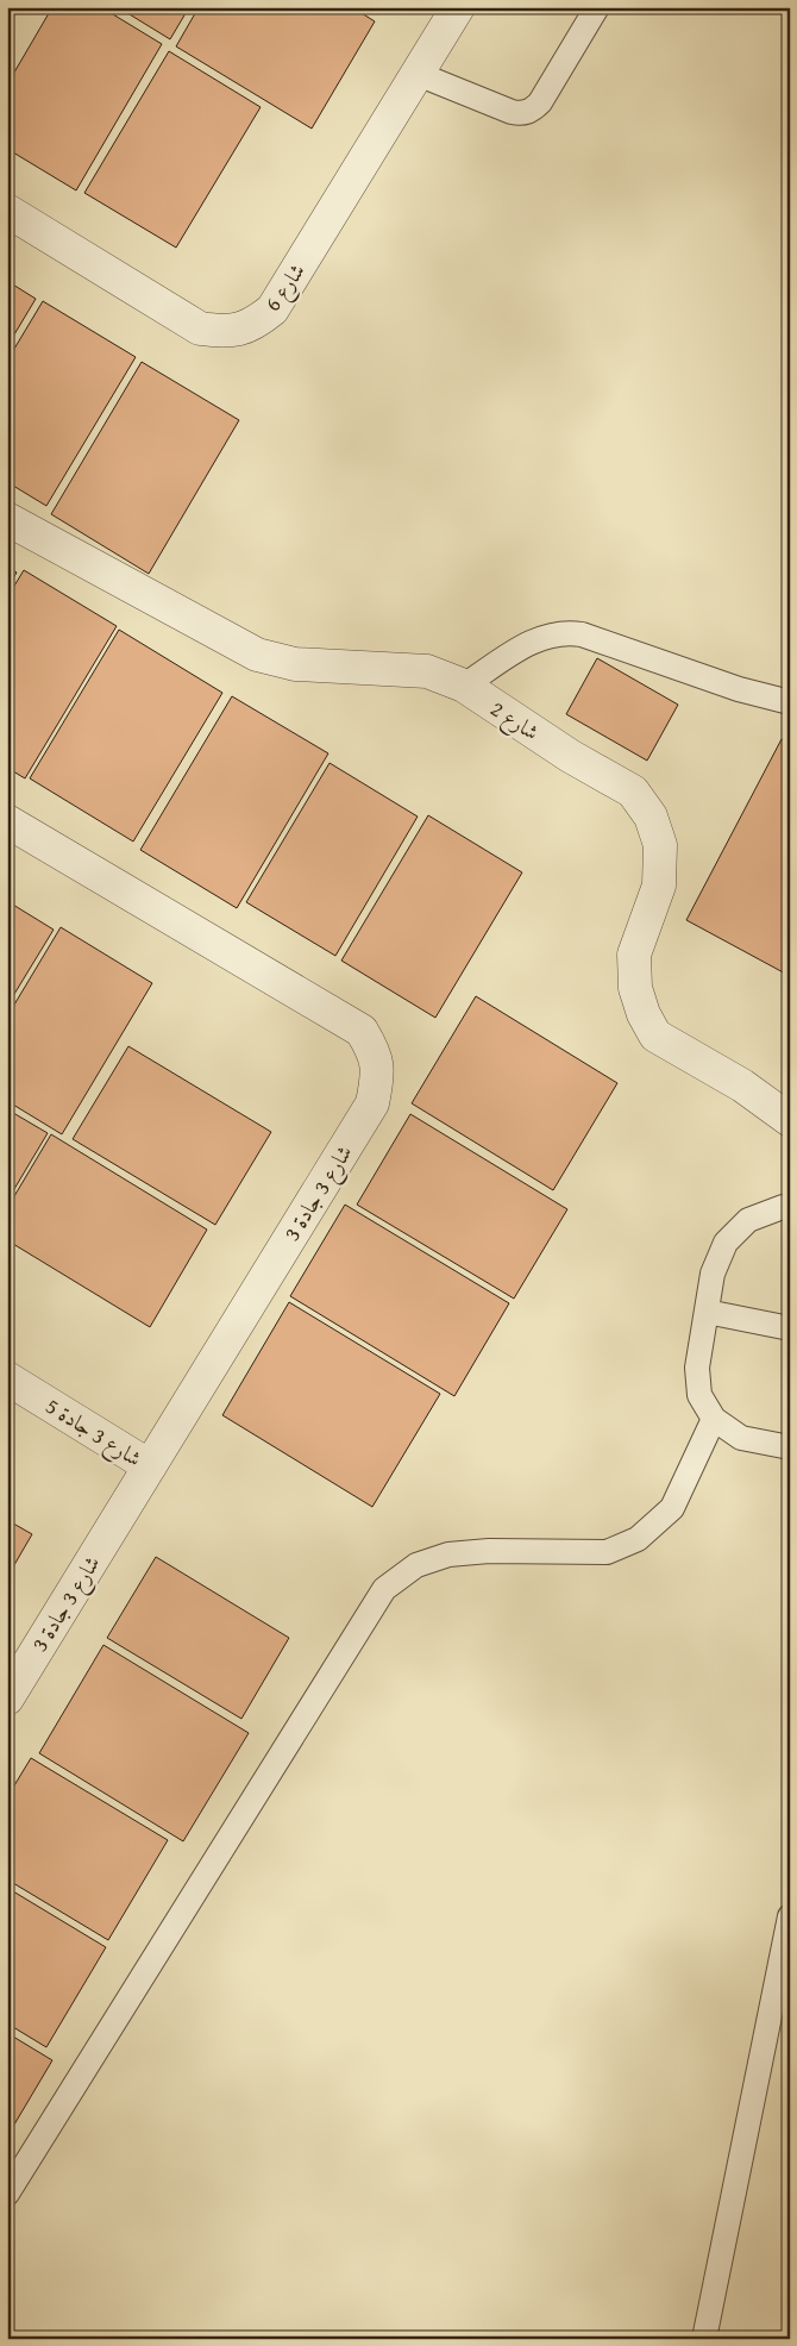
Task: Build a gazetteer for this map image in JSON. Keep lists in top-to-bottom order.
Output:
{
  "streets": {
    "street": [
      "شارع 6",
      "شارع 2",
      "شارع 3 جادة 3",
      "شارع 3 جادة 5"
    ]
  },
  "crossings": [
    ["شارع 3 جادة 3", "شارع 3 جادة 5"]
  ]
}
